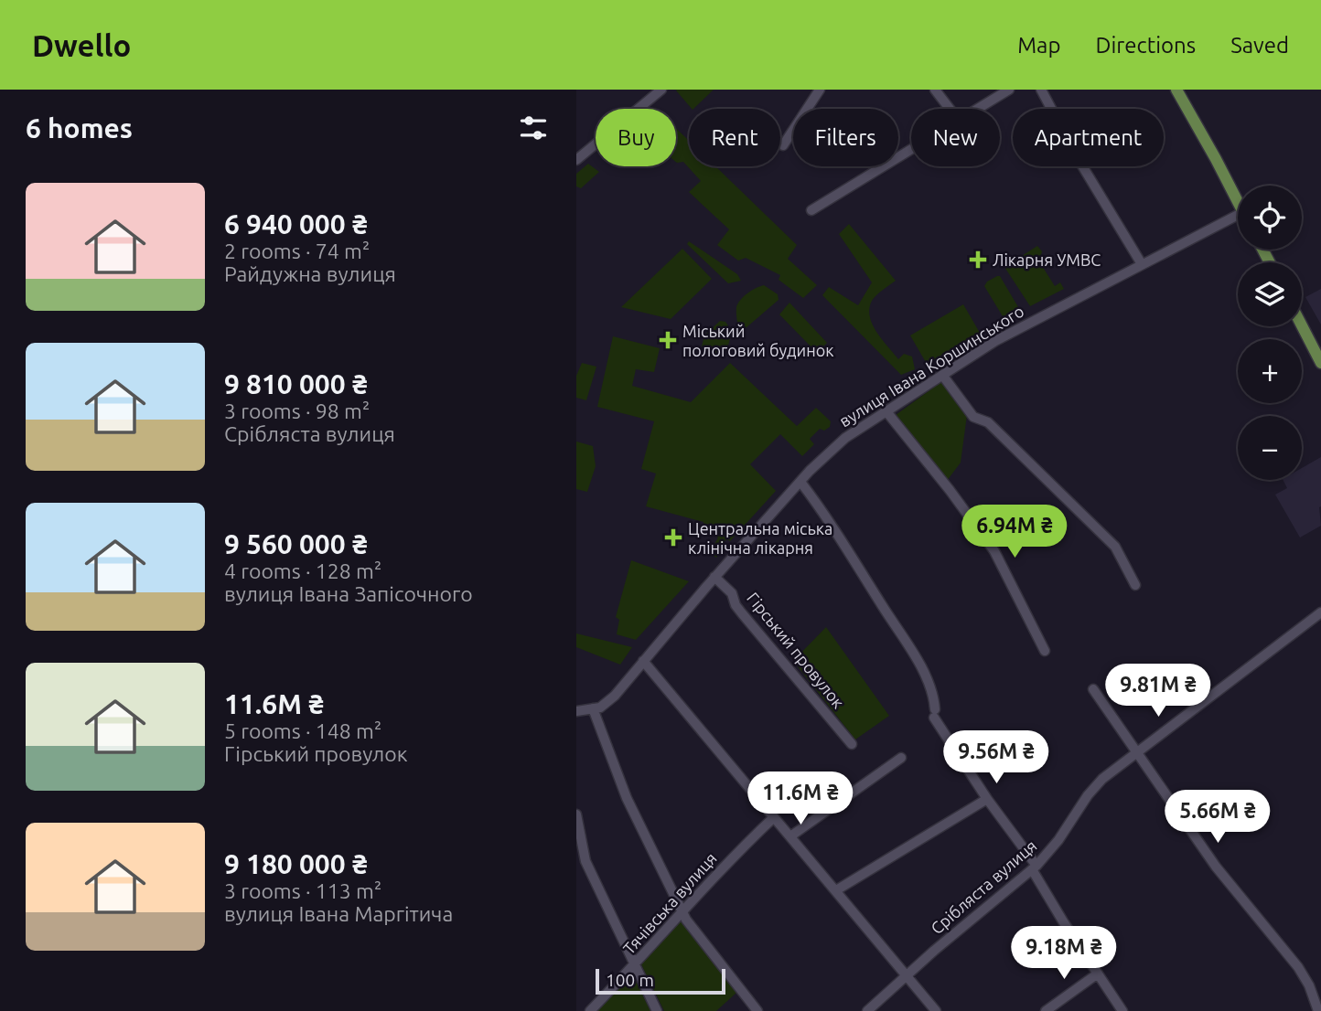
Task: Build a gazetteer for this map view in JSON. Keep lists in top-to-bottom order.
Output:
{
  "streets": {
    "street": [
      "вулиця Івана Коршинського",
      "Гірський провулок",
      "Срібляста вулиця",
      "Тячівська вулиця"
    ]
  },
  "crossings": [
    ["вулиця Івана Коршинського", "Гірський провулок"]
  ],
  "places": {
    "health": ["Лікарня УМВС", "Міський пологовий будинок", "Центральна міська клінічна лікарня"]
  },
  "scale_bar": "100 m",
  "page": {
    "header": "Dwello",
    "nav": ["Map", "Directions", "Saved"],
    "heading": "6 homes",
    "chip": [
      "Buy",
      "Rent",
      "Filters",
      "New",
      "Apartment"
    ],
    "list": [
      {
        "name": "6 940 000 ₴",
        "note": "2 rooms · 74 m² · Райдужна вулиця"
      },
      {
        "name": "9 810 000 ₴",
        "note": "3 rooms · 98 m² · Срібляста вулиця"
      },
      {
        "name": "9 560 000 ₴",
        "note": "4 rooms · 128 m² · вулиця Івана Запісочного"
      },
      {
        "name": "11.6M ₴",
        "note": "5 rooms · 148 m² · Гірський провулок"
      },
      {
        "name": "9 180 000 ₴",
        "note": "3 rooms · 113 m² · вулиця Івана Маргітича"
      }
    ],
    "map_buttons": ["+", "−"],
    "price": [
      "6.94M ₴",
      "9.81M ₴",
      "9.56M ₴",
      "11.6M ₴",
      "5.66M ₴",
      "9.18M ₴"
    ],
    "scale": "100 m"
  }
}
